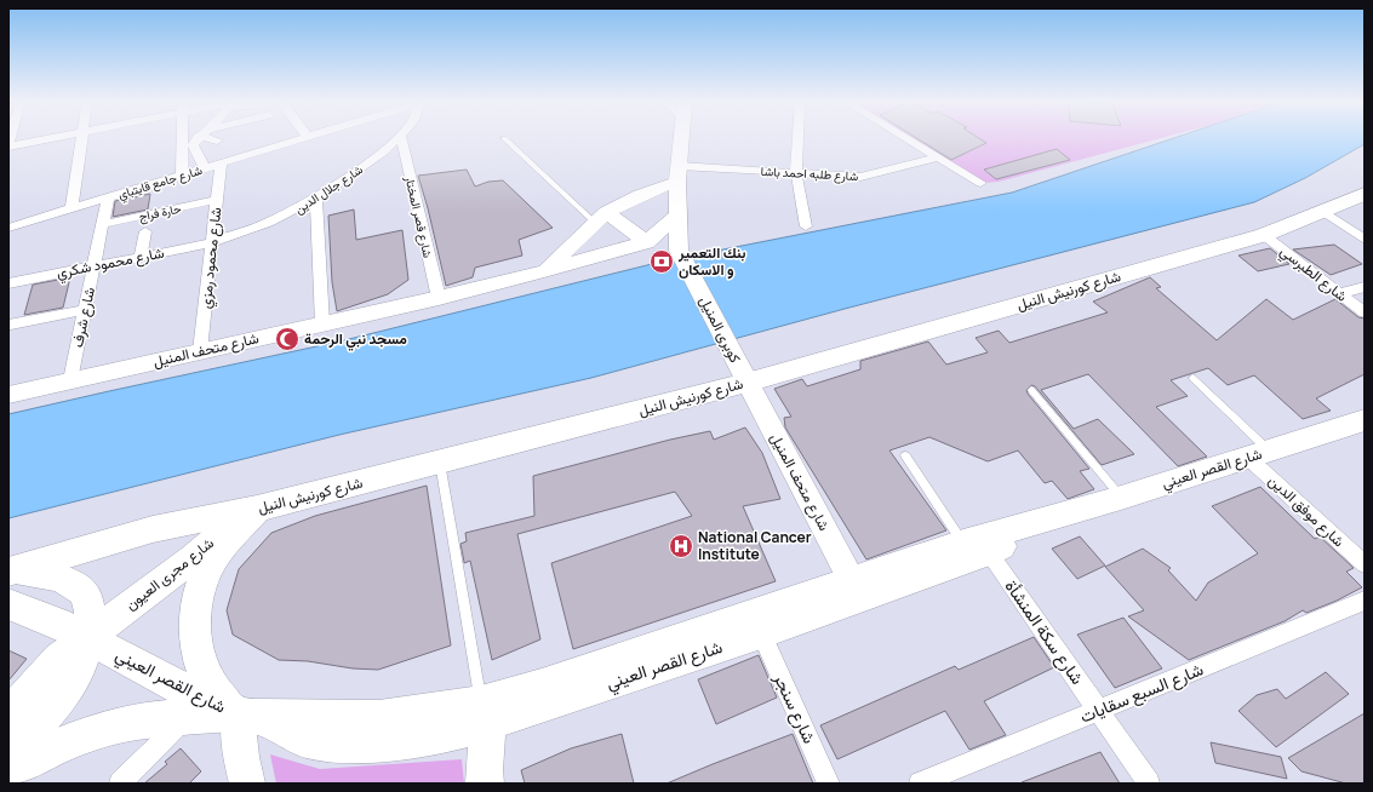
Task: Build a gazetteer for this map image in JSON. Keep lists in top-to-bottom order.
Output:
{
  "streets": {
    "highway": ["شارع كورنيش النيل", "شارع القصر العيني"],
    "main road": ["شارع مجرى العيون"],
    "street": [
      "شارع طلبه احمد باشا",
      "شارع جامع قايتباي",
      "شارع جلال الدين",
      "حارة فراج",
      "شارع قصر المختار",
      "شارع محمود رمزي",
      "شارع محمود شكري",
      "شارع الطبرسي",
      "شارع شرف",
      "كوبرى المنيل",
      "شارع متحف المنيل",
      "شارع موفق الدين",
      "شارع سكة المنشأة",
      "شارع السبع سقايات",
      "شارع سنجر"
    ]
  },
  "crossings": [
    ["شارع طلبه احمد باشا", "شارع متحف المنيل"],
    ["شارع جامع قايتباي", "شارع محمود رمزي"],
    ["شارع جامع قايتباي", "شارع شرف"],
    ["شارع جلال الدين", "شارع محمود رمزي"],
    ["شارع جلال الدين", "شارع محمود شكري"],
    ["حارة فراج", "شارع محمود رمزي"],
    ["حارة فراج", "شارع شرف"],
    ["شارع قصر المختار", "شارع متحف المنيل"],
    ["شارع محمود رمزي", "شارع محمود شكري"],
    ["شارع محمود رمزي", "شارع متحف المنيل"],
    ["شارع محمود شكري", "شارع شرف"],
    ["شارع الطبرسي", "شارع كورنيش النيل"],
    ["شارع كورنيش النيل", "كوبرى المنيل"],
    ["شارع كورنيش النيل", "شارع متحف المنيل"],
    ["شارع كورنيش النيل", "شارع مجرى العيون"],
    ["شارع شرف", "شارع متحف المنيل"],
    ["كوبرى المنيل", "شارع متحف المنيل"],
    ["شارع متحف المنيل", "شارع القصر العيني"],
    ["شارع القصر العيني", "شارع موفق الدين"],
    ["شارع القصر العيني", "شارع مجرى العيون"],
    ["شارع القصر العيني", "شارع سكة المنشأة"],
    ["شارع القصر العيني", "شارع سنجر"],
    ["شارع سكة المنشأة", "شارع السبع سقايات"]
  ],
  "places": {
    "bank": ["بنك التعمير و الاسكان"],
    "mosque": ["مسجد نبي الرحمة"],
    "hospital": ["National Cancer Institute"]
  }
}
